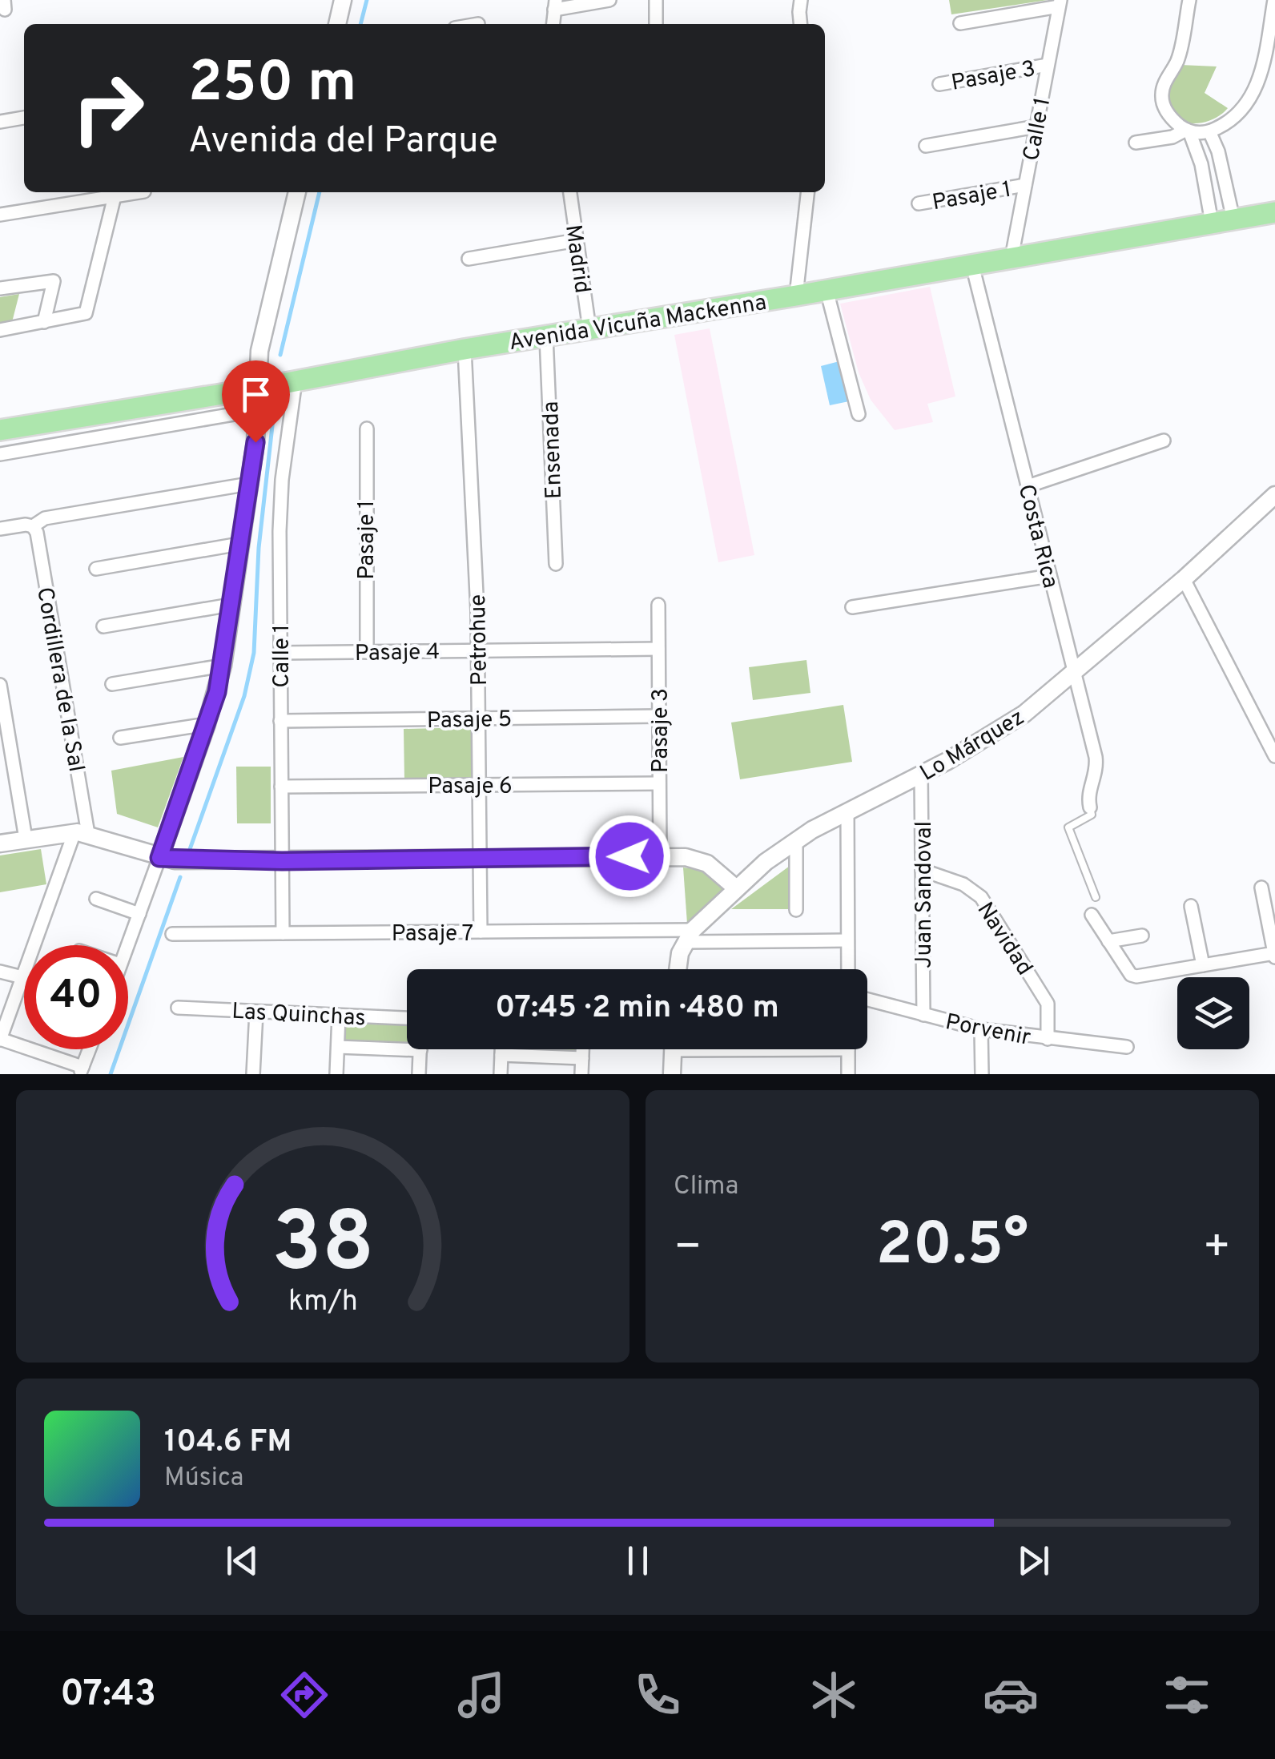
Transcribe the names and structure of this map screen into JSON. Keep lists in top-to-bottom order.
{
  "streets": {
    "main road": ["Avenida Vicuña Mackenna"],
    "street": [
      "Pasaje 3",
      "Calle 1",
      "Pasaje 1",
      "Madrid",
      "Ensenada",
      "Costa Rica",
      "Petrohue",
      "Pasaje 4",
      "Cordillera de la Sal",
      "Pasaje 5",
      "Lo Márquez",
      "Pasaje 6",
      "Juan Sandoval",
      "Pasaje 7",
      "Navidad",
      "Las Quinchas",
      "Porvenir"
    ]
  },
  "crossings": [
    ["Pasaje 3", "Calle 1"],
    ["Pasaje 3", "Pasaje 4"],
    ["Pasaje 3", "Pasaje 5"],
    ["Pasaje 3", "Pasaje 6"],
    ["Calle 1", "Pasaje 1"],
    ["Calle 1", "Avenida Vicuña Mackenna"],
    ["Calle 1", "Pasaje 4"],
    ["Calle 1", "Pasaje 5"],
    ["Calle 1", "Pasaje 6"],
    ["Calle 1", "Pasaje 7"],
    ["Pasaje 1", "Pasaje 4"],
    ["Madrid", "Avenida Vicuña Mackenna"],
    ["Avenida Vicuña Mackenna", "Ensenada"],
    ["Avenida Vicuña Mackenna", "Costa Rica"],
    ["Avenida Vicuña Mackenna", "Petrohue"],
    ["Costa Rica", "Lo Márquez"],
    ["Petrohue", "Pasaje 4"],
    ["Petrohue", "Pasaje 5"],
    ["Petrohue", "Pasaje 6"],
    ["Petrohue", "Pasaje 7"],
    ["Lo Márquez", "Juan Sandoval"],
    ["Lo Márquez", "Pasaje 7"],
    ["Juan Sandoval", "Navidad"],
    ["Juan Sandoval", "Porvenir"],
    ["Navidad", "Porvenir"]
  ],
  "page": {
    "turn": ["250 m", "Avenida del Parque"],
    "limit": "40",
    "trip": "07:45 · 2 min · 480 m",
    "tile": "Clima",
    "heat": ["−", "20.5°", "+"],
    "song": ["104.6 FM", "Música"],
    "tabs": "07:43",
    "gauge": ["38", "km/h"]
  }
}
